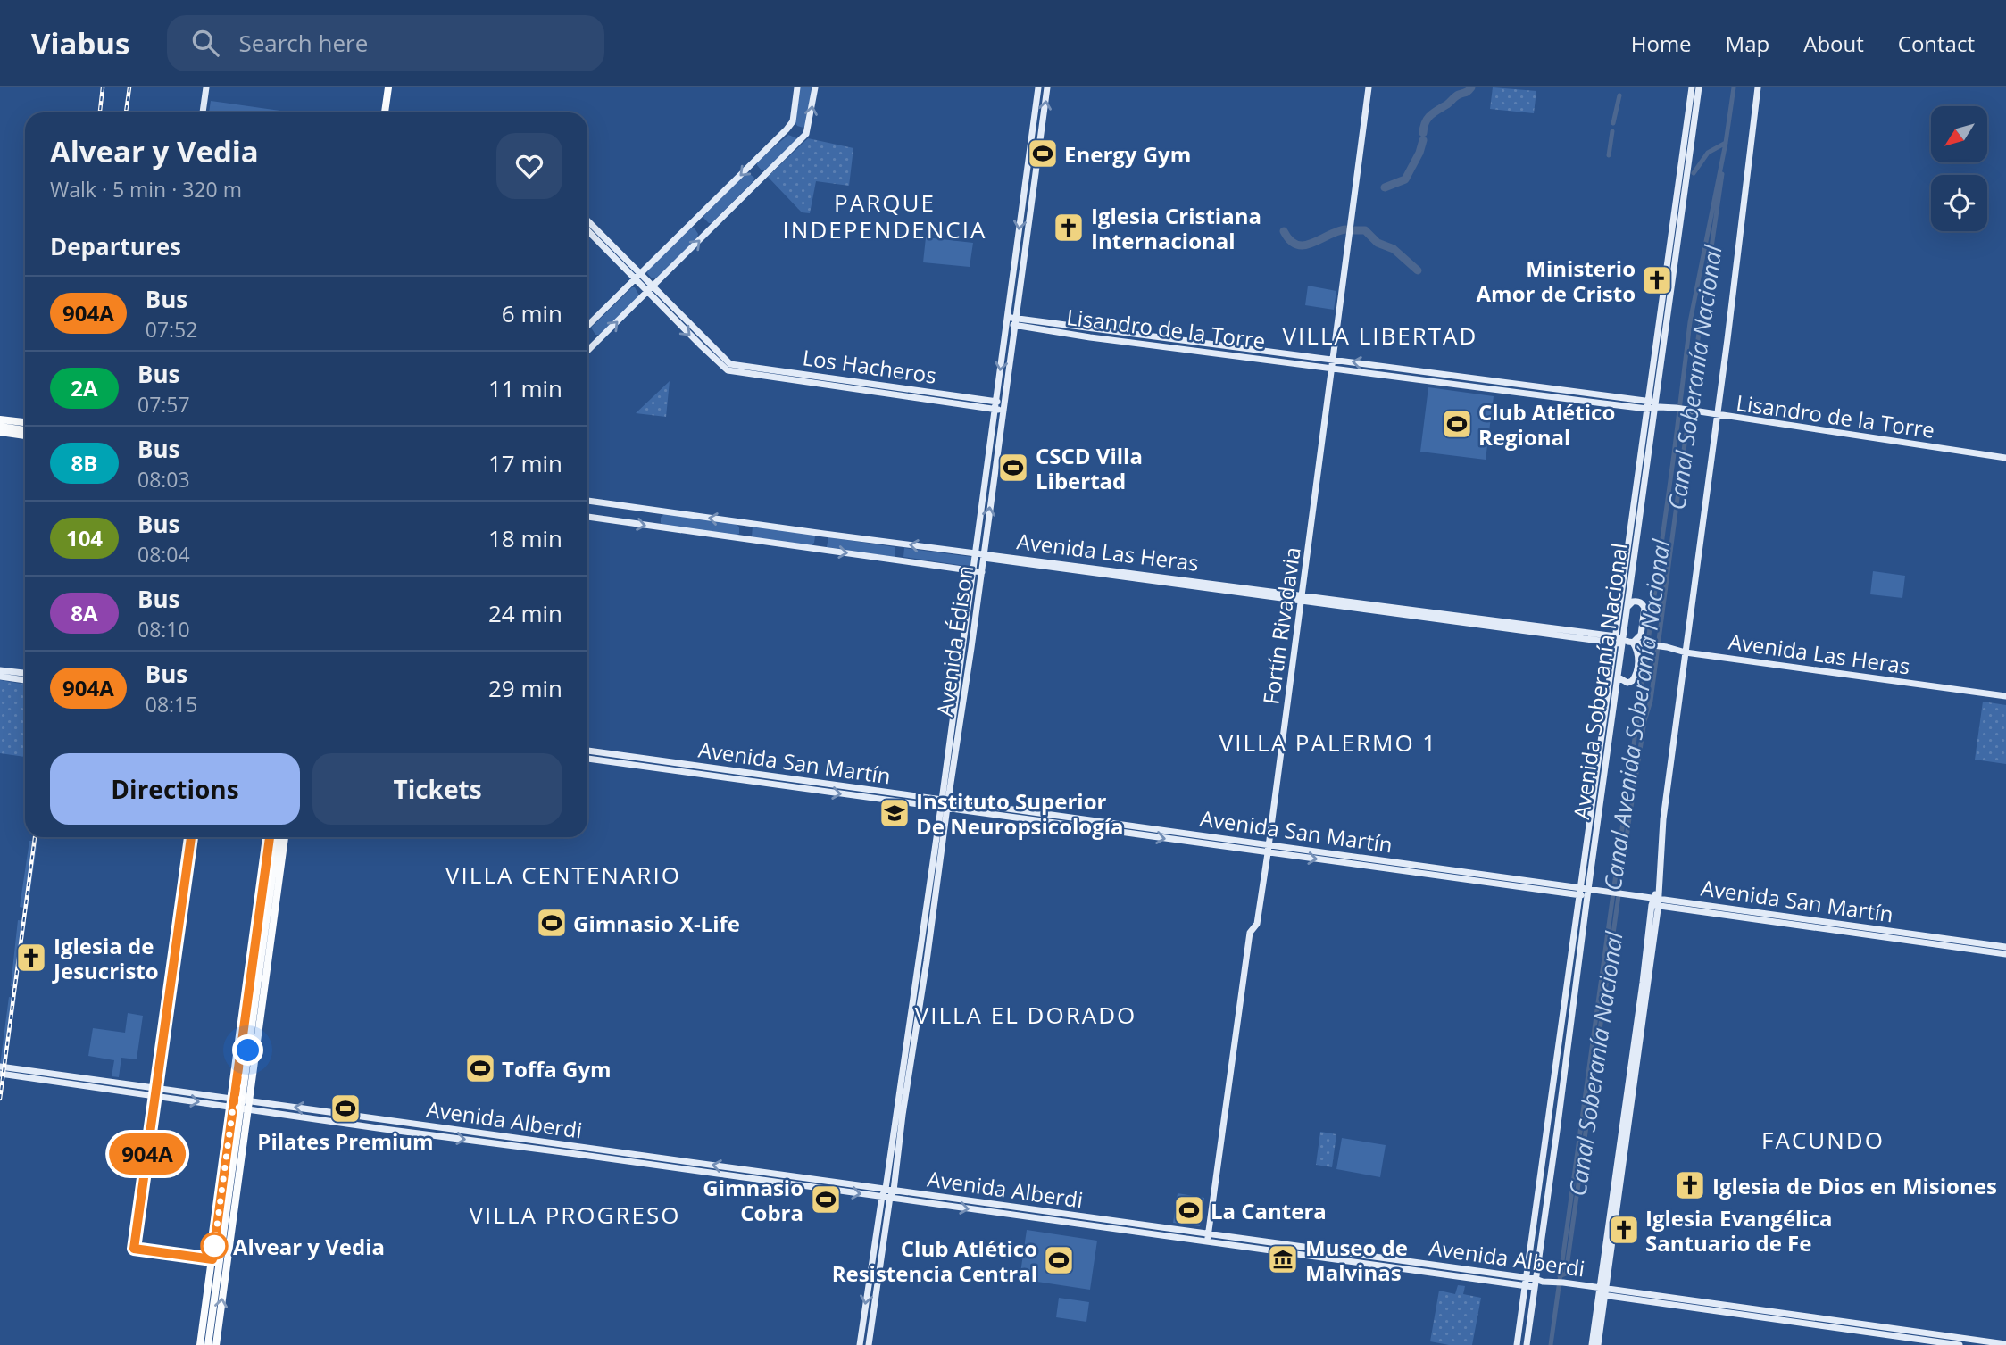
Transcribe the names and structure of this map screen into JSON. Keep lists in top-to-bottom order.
{
  "streets": {
    "main road": [
      "Lisandro de la Torre",
      "Los Hacheros",
      "Avenida Las Heras",
      "Fortín Rivadavia",
      "Avenida Édison",
      "Avenida Soberanía Nacional",
      "Avenida San Martín",
      "Avenida Alberdi"
    ]
  },
  "crossings": [
    ["Lisandro de la Torre", "Los Hacheros"],
    ["Lisandro de la Torre", "Fortín Rivadavia"],
    ["Lisandro de la Torre", "Avenida Édison"],
    ["Lisandro de la Torre", "Avenida Soberanía Nacional"],
    ["Los Hacheros", "Avenida Édison"],
    ["Avenida Las Heras", "Fortín Rivadavia"],
    ["Avenida Las Heras", "Avenida Édison"],
    ["Avenida Las Heras", "Avenida Soberanía Nacional"],
    ["Fortín Rivadavia", "Avenida San Martín"],
    ["Fortín Rivadavia", "Avenida Alberdi"],
    ["Avenida Édison", "Avenida San Martín"],
    ["Avenida Édison", "Avenida Alberdi"],
    ["Avenida Soberanía Nacional", "Avenida San Martín"],
    ["Avenida Soberanía Nacional", "Avenida Alberdi"]
  ],
  "districts": [
    "PARQUE INDEPENDENCIA",
    "VILLA LIBERTAD",
    "VILLA PALERMO 1",
    "VILLA CENTENARIO",
    "VILLA EL DORADO",
    "FACUNDO",
    "VILLA PROGRESO"
  ],
  "water": ["Canal Soberanía Nacional", "Canal Avenida Soberanía Nacional"],
  "places": {
    "sports": [
      "Energy Gym",
      "Club Atlético Regional",
      "CSCD Villa Libertad",
      "Gimnasio X-Life",
      "Toffa Gym",
      "Pilates Premium",
      "Gimnasio Cobra",
      "La Cantera",
      "Club Atlético Resistencia Central"
    ],
    "church": [
      "Iglesia Cristiana Internacional",
      "Ministerio Amor de Cristo",
      "Iglesia de Jesucristo",
      "Iglesia de Dios en Misiones",
      "Iglesia Evangélica Santuario de Fe"
    ],
    "school or university": ["Instituto Superior De Neuropsicología"],
    "other": ["Alvear y Vedia"],
    "museum": ["Museo de Malvinas"]
  },
  "lines": ["bus line 904A"],
  "north": "bottom left",
  "page": {
    "header": "Viabus",
    "search": "Search here",
    "nav": [
      "Home",
      "Map",
      "About",
      "Contact"
    ],
    "on_map": "904A",
    "heading": [
      ["Alvear y Vedia", "Walk · 5 min · 320 m"],
      "Departures"
    ],
    "list": [
      {
        "mark": "904A",
        "name": "Bus",
        "note": "07:52",
        "value": "6 min"
      },
      {
        "mark": "2A",
        "name": "Bus",
        "note": "07:57",
        "value": "11 min"
      },
      {
        "mark": "8B",
        "name": "Bus",
        "note": "08:03",
        "value": "17 min"
      },
      {
        "mark": "104",
        "name": "Bus",
        "note": "08:04",
        "value": "18 min"
      },
      {
        "mark": "8A",
        "name": "Bus",
        "note": "08:10",
        "value": "24 min"
      },
      {
        "mark": "904A",
        "name": "Bus",
        "note": "08:15",
        "value": "29 min"
      }
    ],
    "buttons": ["Directions", "Tickets"]
  }
}
